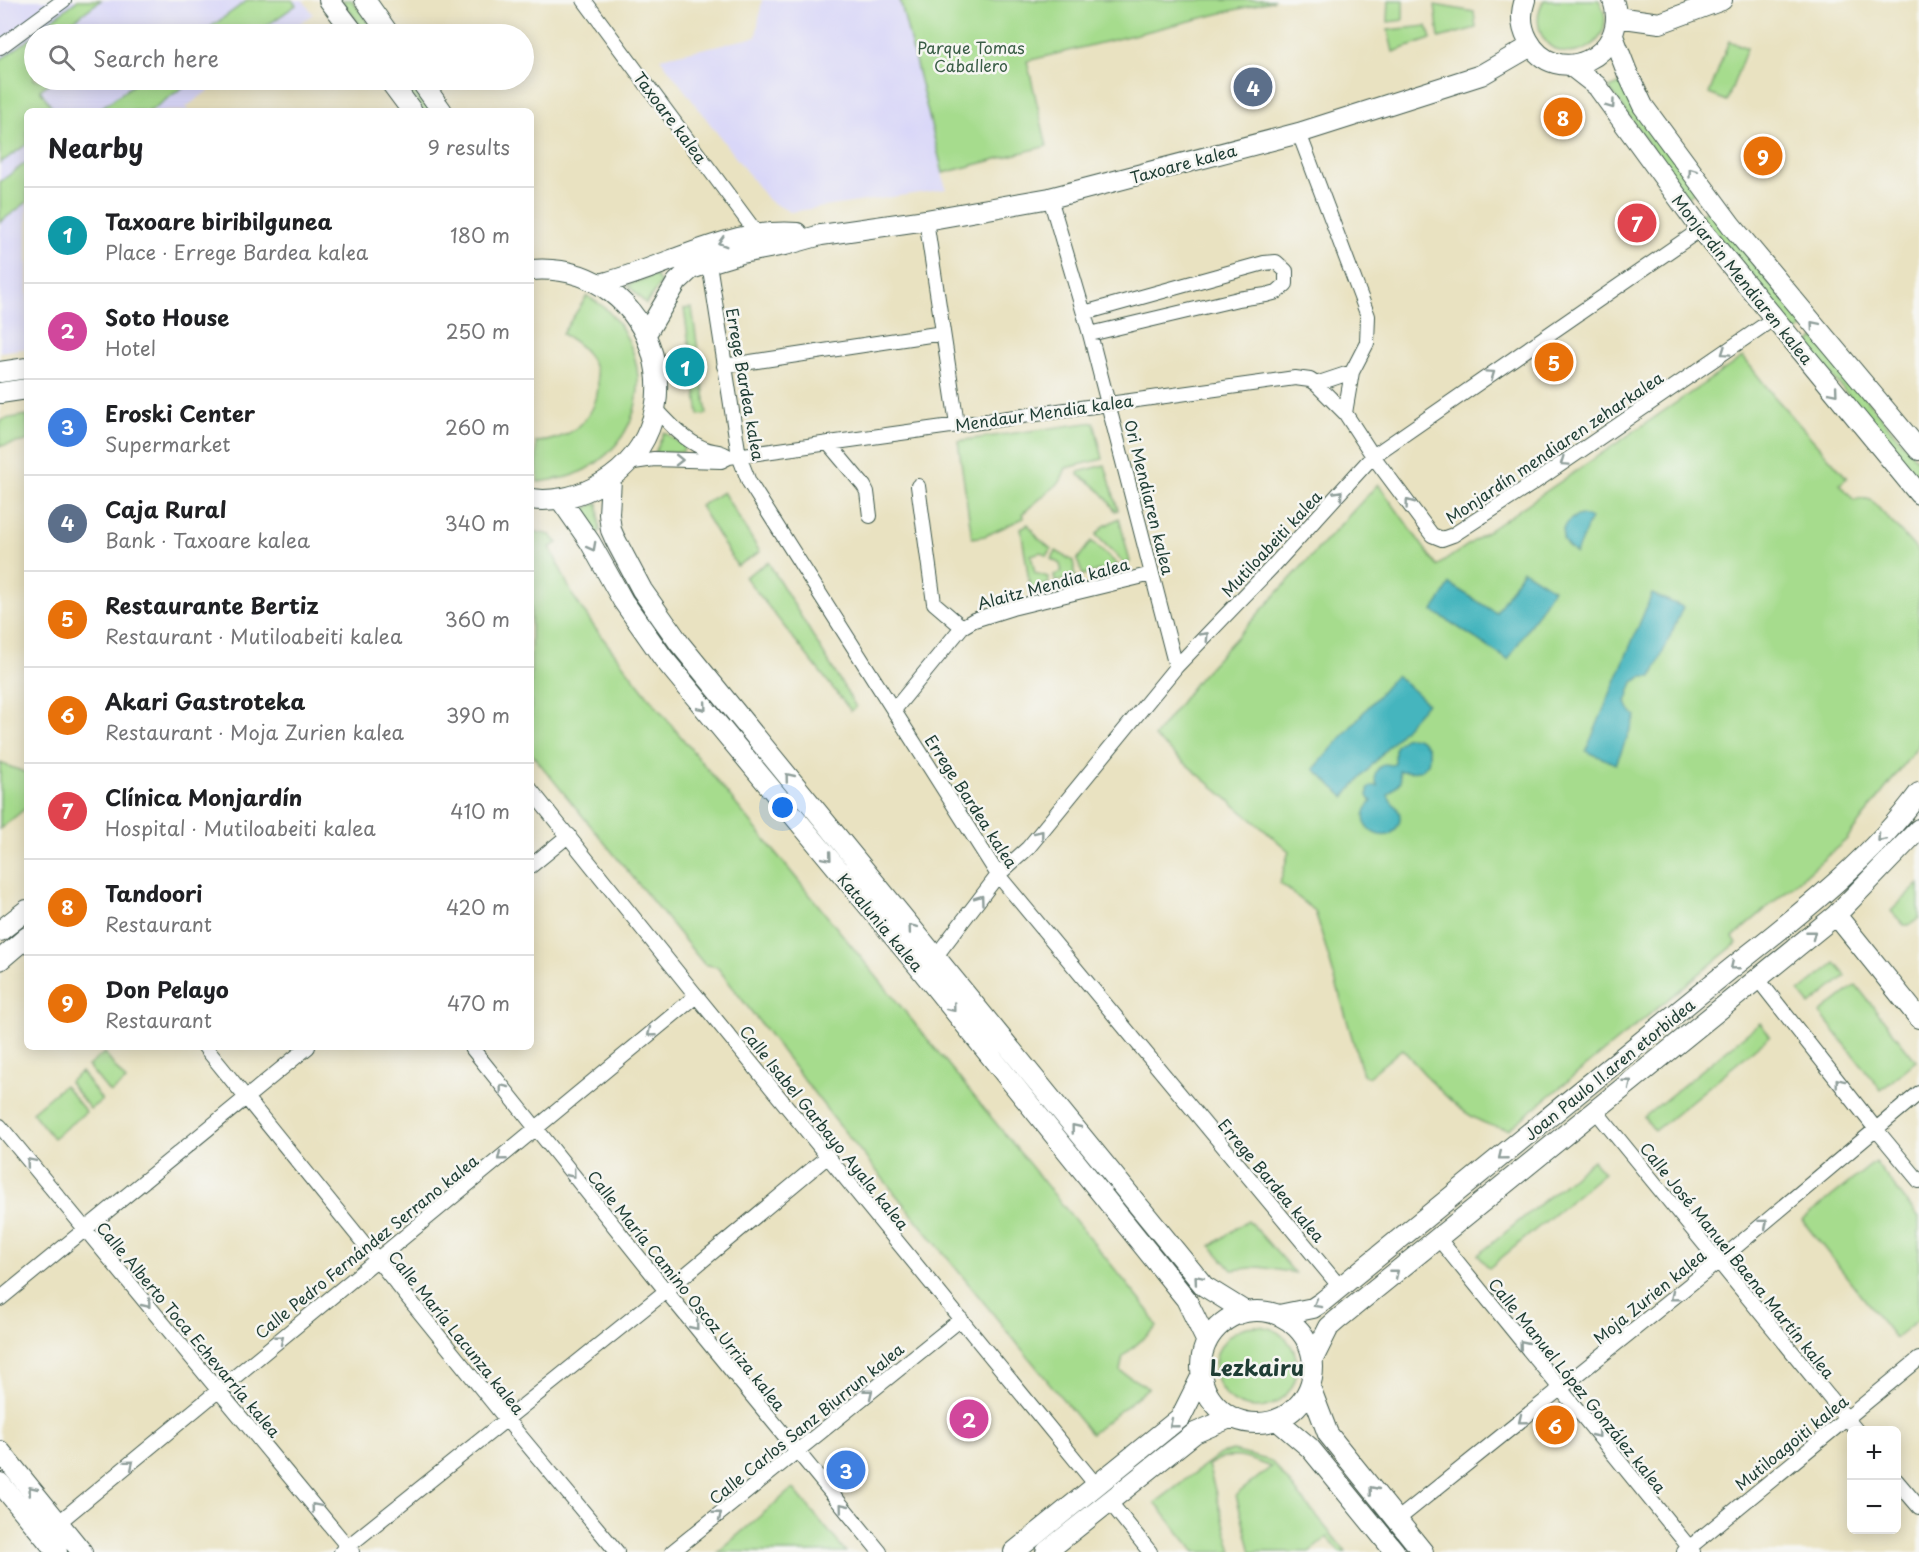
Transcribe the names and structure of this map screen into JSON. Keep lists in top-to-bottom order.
{
  "streets": {
    "main road": [
      "Taxoare kalea",
      "Monjardin Mendiaren kalea",
      "Katalunia kalea",
      "Joan Paulo II.aren etorbidea"
    ],
    "street": [
      "Errege Bardea kalea",
      "Mendaur Mendia kalea",
      "Monjardín mendiaren zeharkalea",
      "Ori Mendiaren kalea",
      "Mutiloabeiti kalea",
      "Alaitz Mendia kalea",
      "Calle Isabel Garbayo Ayala kalea",
      "Calle Pedro Fernández Serrano kalea",
      "Calle José Manuel Baena Martín kalea",
      "Calle María Camino Oscoz Urriza kalea",
      "Moja Zurien kalea",
      "Calle Alberto Toca Echevarría kalea",
      "Calle María Lacunza kalea",
      "Calle Manuel López González kalea",
      "Calle Carlos Sanz Biurrun kalea",
      "Mutiloagoiti kalea"
    ]
  },
  "crossings": [
    ["Taxoare kalea", "Monjardin Mendiaren kalea"],
    ["Taxoare kalea", "Errege Bardea kalea"],
    ["Taxoare kalea", "Ori Mendiaren kalea"],
    ["Monjardin Mendiaren kalea", "Monjardín mendiaren zeharkalea"],
    ["Monjardin Mendiaren kalea", "Mutiloabeiti kalea"],
    ["Errege Bardea kalea", "Mendaur Mendia kalea"],
    ["Errege Bardea kalea", "Mutiloabeiti kalea"],
    ["Errege Bardea kalea", "Alaitz Mendia kalea"],
    ["Errege Bardea kalea", "Joan Paulo II.aren etorbidea"],
    ["Mendaur Mendia kalea", "Ori Mendiaren kalea"],
    ["Monjardín mendiaren zeharkalea", "Mutiloabeiti kalea"],
    ["Ori Mendiaren kalea", "Mutiloabeiti kalea"],
    ["Ori Mendiaren kalea", "Alaitz Mendia kalea"],
    ["Mutiloabeiti kalea", "Katalunia kalea"],
    ["Katalunia kalea", "Joan Paulo II.aren etorbidea"],
    ["Joan Paulo II.aren etorbidea", "Calle José Manuel Baena Martín kalea"],
    ["Joan Paulo II.aren etorbidea", "Calle Manuel López González kalea"],
    ["Calle Isabel Garbayo Ayala kalea", "Calle Pedro Fernández Serrano kalea"],
    ["Calle Isabel Garbayo Ayala kalea", "Calle Carlos Sanz Biurrun kalea"],
    ["Calle Pedro Fernández Serrano kalea", "Calle María Camino Oscoz Urriza kalea"],
    ["Calle Pedro Fernández Serrano kalea", "Calle Alberto Toca Echevarría kalea"],
    ["Calle Pedro Fernández Serrano kalea", "Calle María Lacunza kalea"],
    ["Calle José Manuel Baena Martín kalea", "Moja Zurien kalea"],
    ["Calle José Manuel Baena Martín kalea", "Mutiloagoiti kalea"],
    ["Calle María Camino Oscoz Urriza kalea", "Calle Carlos Sanz Biurrun kalea"],
    ["Moja Zurien kalea", "Calle Manuel López González kalea"],
    ["Calle Manuel López González kalea", "Mutiloagoiti kalea"]
  ],
  "one_way": ["Monjardín mendiaren zeharkalea", "Mutiloabeiti kalea", "Calle Carlos Sanz Biurrun kalea"],
  "districts": ["Lezkairu"],
  "parks": ["Parque Tomas Caballero"],
  "page": {
    "search": "Search here",
    "pins": [
      "4",
      "8",
      "9",
      "7",
      "5",
      "1",
      "2",
      "6",
      "3"
    ],
    "heading": ["Nearby", "9 results"],
    "list": [
      {
        "mark": "1",
        "name": "Taxoare biribilgunea",
        "note": "Place · Errege Bardea kalea",
        "value": "180 m"
      },
      {
        "mark": "2",
        "name": "Soto House",
        "note": "Hotel",
        "value": "250 m"
      },
      {
        "mark": "3",
        "name": "Eroski Center",
        "note": "Supermarket",
        "value": "260 m"
      },
      {
        "mark": "4",
        "name": "Caja Rural",
        "note": "Bank · Taxoare kalea",
        "value": "340 m"
      },
      {
        "mark": "5",
        "name": "Restaurante Bertiz",
        "note": "Restaurant · Mutiloabeiti kalea",
        "value": "360 m"
      },
      {
        "mark": "6",
        "name": "Akari Gastroteka",
        "note": "Restaurant · Moja Zurien kalea",
        "value": "390 m"
      },
      {
        "mark": "7",
        "name": "Clínica Monjardín",
        "note": "Hospital · Mutiloabeiti kalea",
        "value": "410 m"
      },
      {
        "mark": "8",
        "name": "Tandoori",
        "note": "Restaurant",
        "value": "420 m"
      },
      {
        "mark": "9",
        "name": "Don Pelayo",
        "note": "Restaurant",
        "value": "470 m"
      }
    ],
    "map_buttons": ["+", "−"]
  }
}
